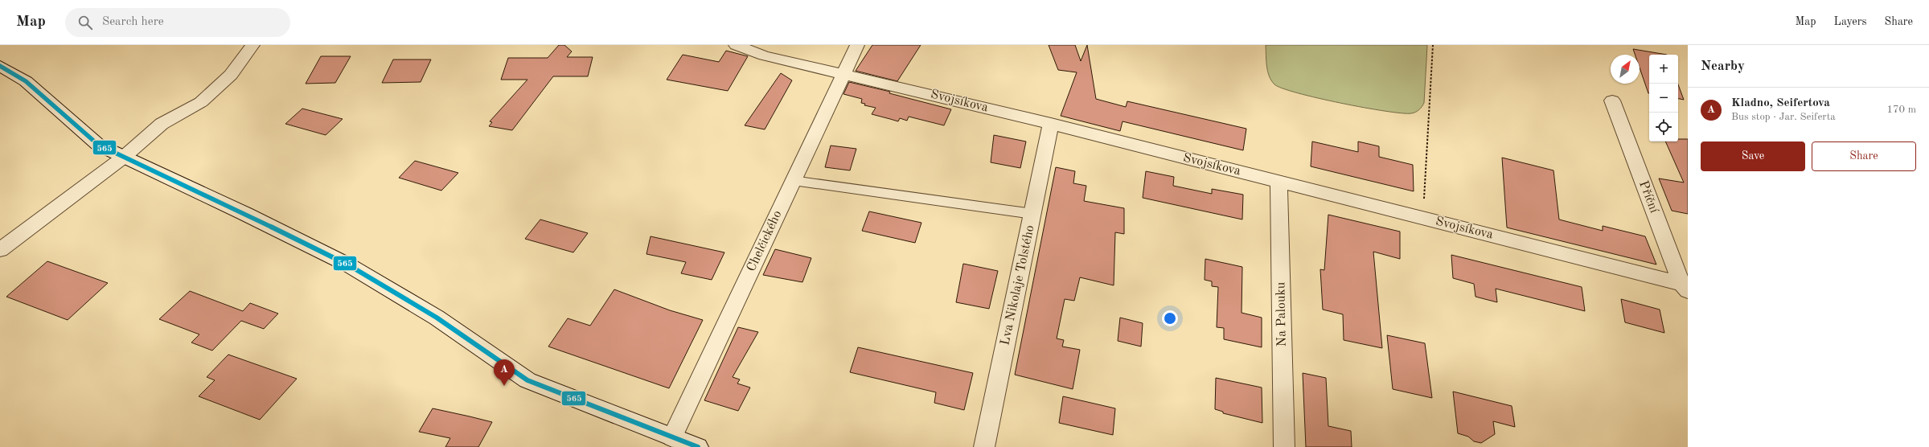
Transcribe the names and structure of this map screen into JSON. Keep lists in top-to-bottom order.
{
  "streets": {
    "street": [
      "Svojsíkova",
      "Příční",
      "Chelčického",
      "Lva Nikolaje Tolstého",
      "Na Palouku"
    ]
  },
  "crossings": [
    ["Svojsíkova", "Příční"],
    ["Svojsíkova", "Chelčického"],
    ["Svojsíkova", "Lva Nikolaje Tolstého"],
    ["Svojsíkova", "Na Palouku"]
  ],
  "lines": ["transit line 565"],
  "north": "top right",
  "page": {
    "header": "Map",
    "search": "Search here",
    "nav": ["Map", "Layers", "Share"],
    "heading": "Nearby",
    "map_buttons": ["+", "−"],
    "list": [
      {
        "mark": "A",
        "name": "Kladno, Seifertova",
        "note": "Bus stop · Jar. Seiferta",
        "value": "170 m"
      }
    ],
    "buttons": ["Save", "Share"],
    "pins": "A"
  }
}
